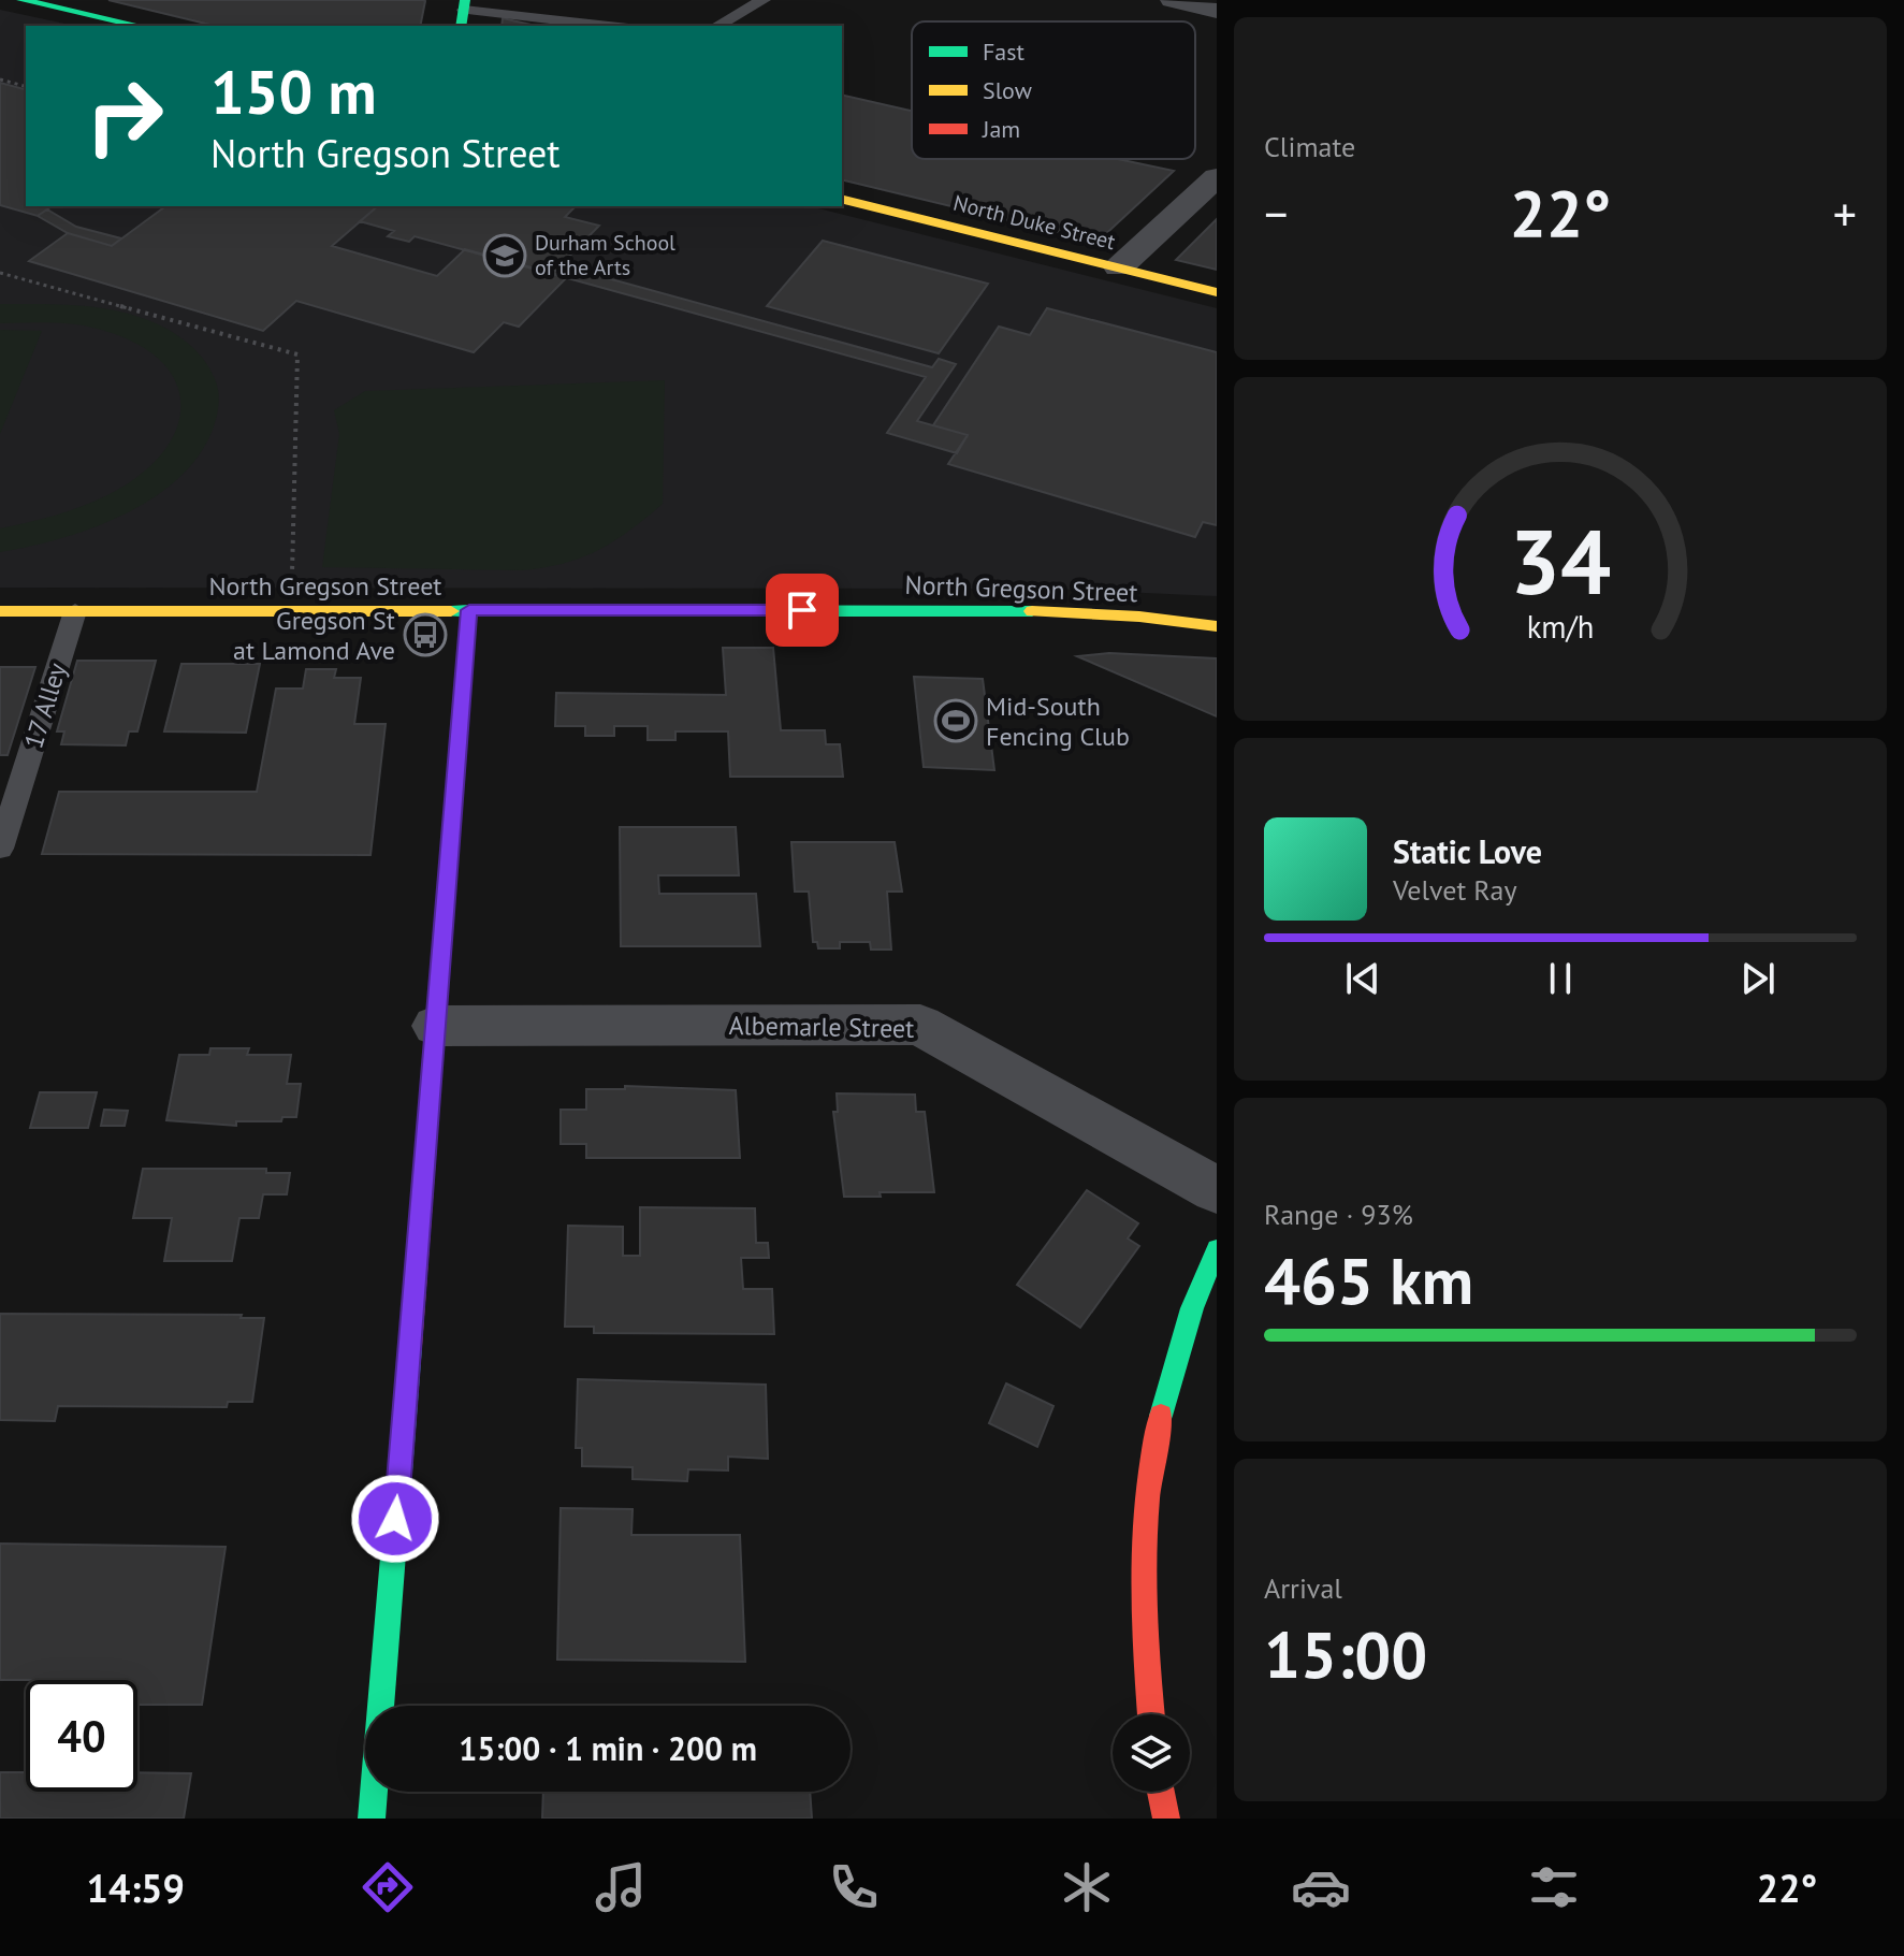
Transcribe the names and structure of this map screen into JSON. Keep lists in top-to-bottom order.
{
  "streets": {
    "main road": ["North Duke Street", "North Gregson Street"],
    "street": ["Albemarle Street"],
    "lane": ["17 Alley"]
  },
  "crossings": [
    ["North Gregson Street", "17 Alley"]
  ],
  "places": {
    "school or university": ["Durham School of the Arts"],
    "bus stop": ["Gregson St at Lamond Ave"],
    "sports": ["Mid-South Fencing Club"]
  },
  "legend": ["Fast", "Slow", "Jam"],
  "page": {
    "tile": [
      "Climate",
      ["Range · 93%", "465 km"],
      ["Arrival", "15:00"]
    ],
    "turn": ["150 m", "North Gregson Street"],
    "heat": ["−", "22°", "+"],
    "song": ["Static Love", "Velvet Ray"],
    "limit": "40",
    "trip": "15:00 · 1 min · 200 m",
    "tabs": ["14:59", "22°"],
    "gauge": ["34", "km/h"]
  }
}
